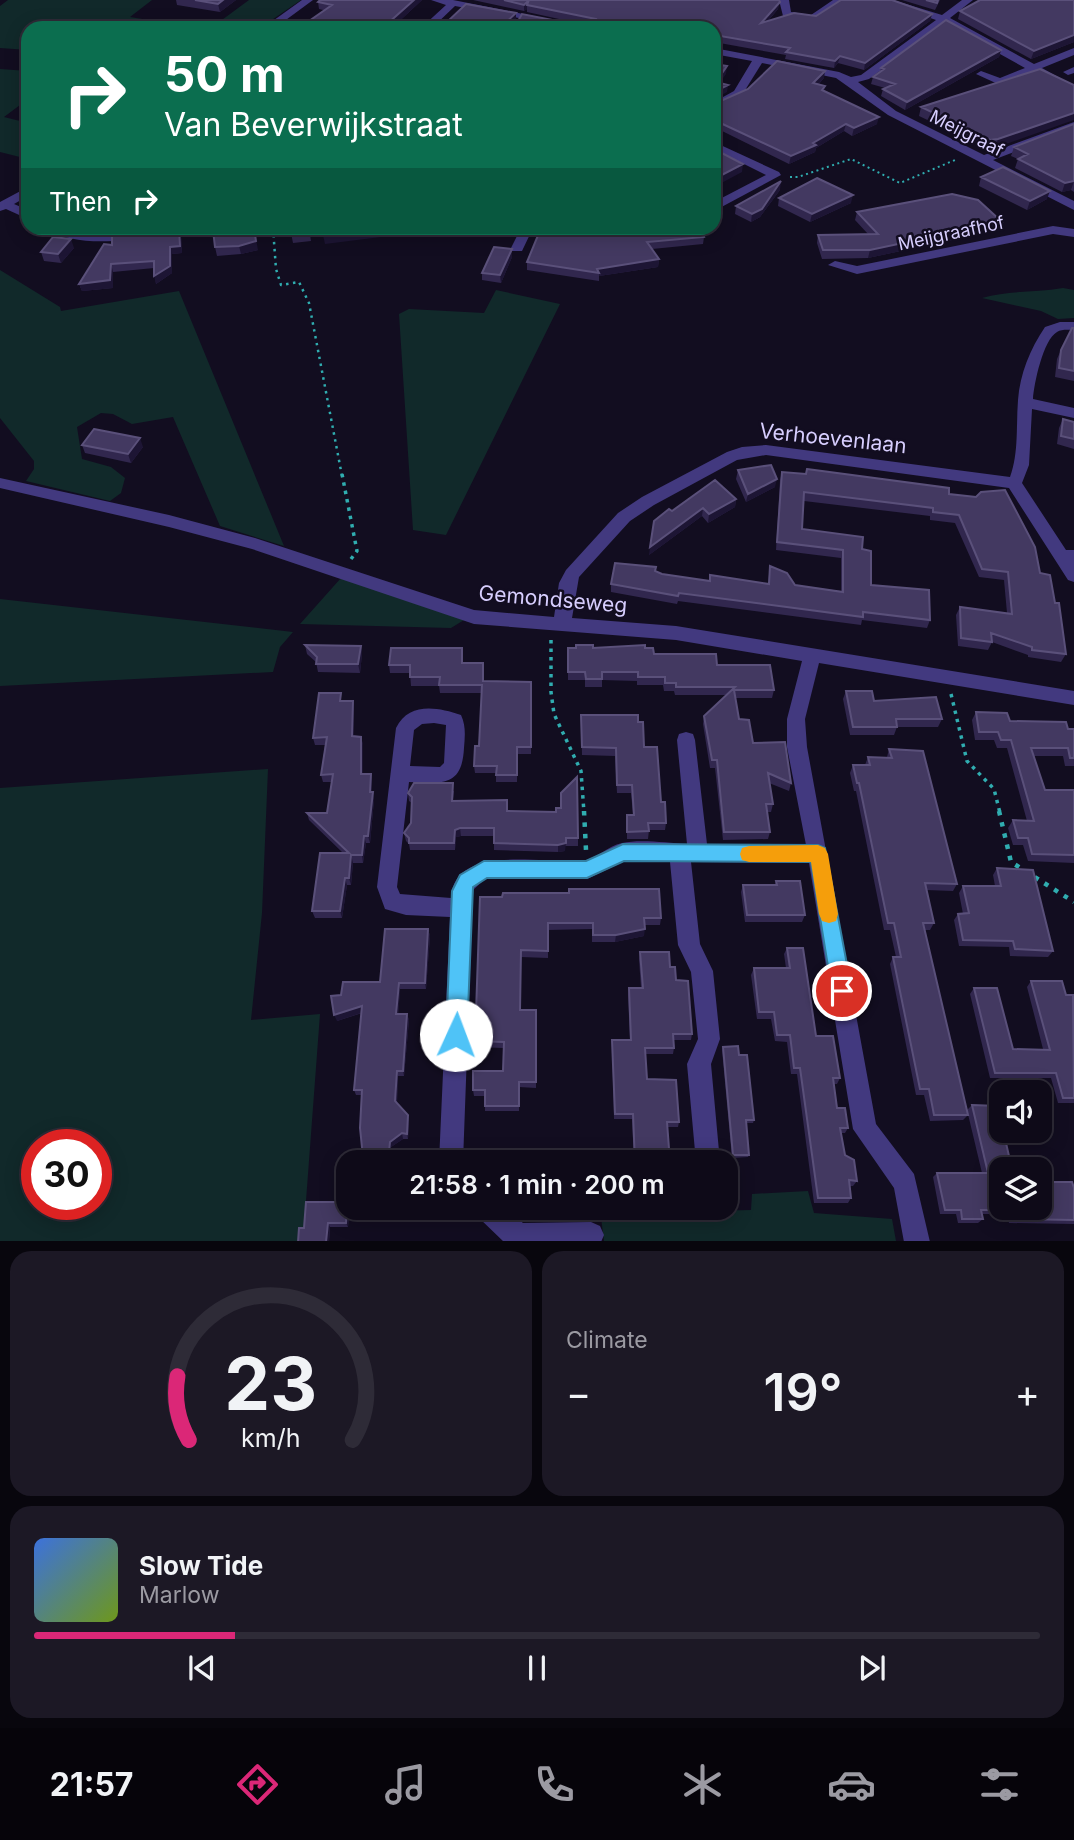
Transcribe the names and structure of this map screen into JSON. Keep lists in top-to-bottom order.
{
  "streets": {
    "street": [
      "Meijgraaf",
      "Meijgraafhof",
      "Verhoevenlaan",
      "Gemondseweg"
    ]
  },
  "crossings": [
    ["Verhoevenlaan", "Gemondseweg"]
  ],
  "page": {
    "turn": ["50 m", "Van Beverwijkstraat"],
    "then": "Then",
    "limit": "30",
    "trip": "21:58 · 1 min · 200 m",
    "tile": "Climate",
    "heat": ["−", "19°", "+"],
    "song": ["Slow Tide", "Marlow"],
    "tabs": "21:57",
    "gauge": ["23", "km/h"]
  }
}
